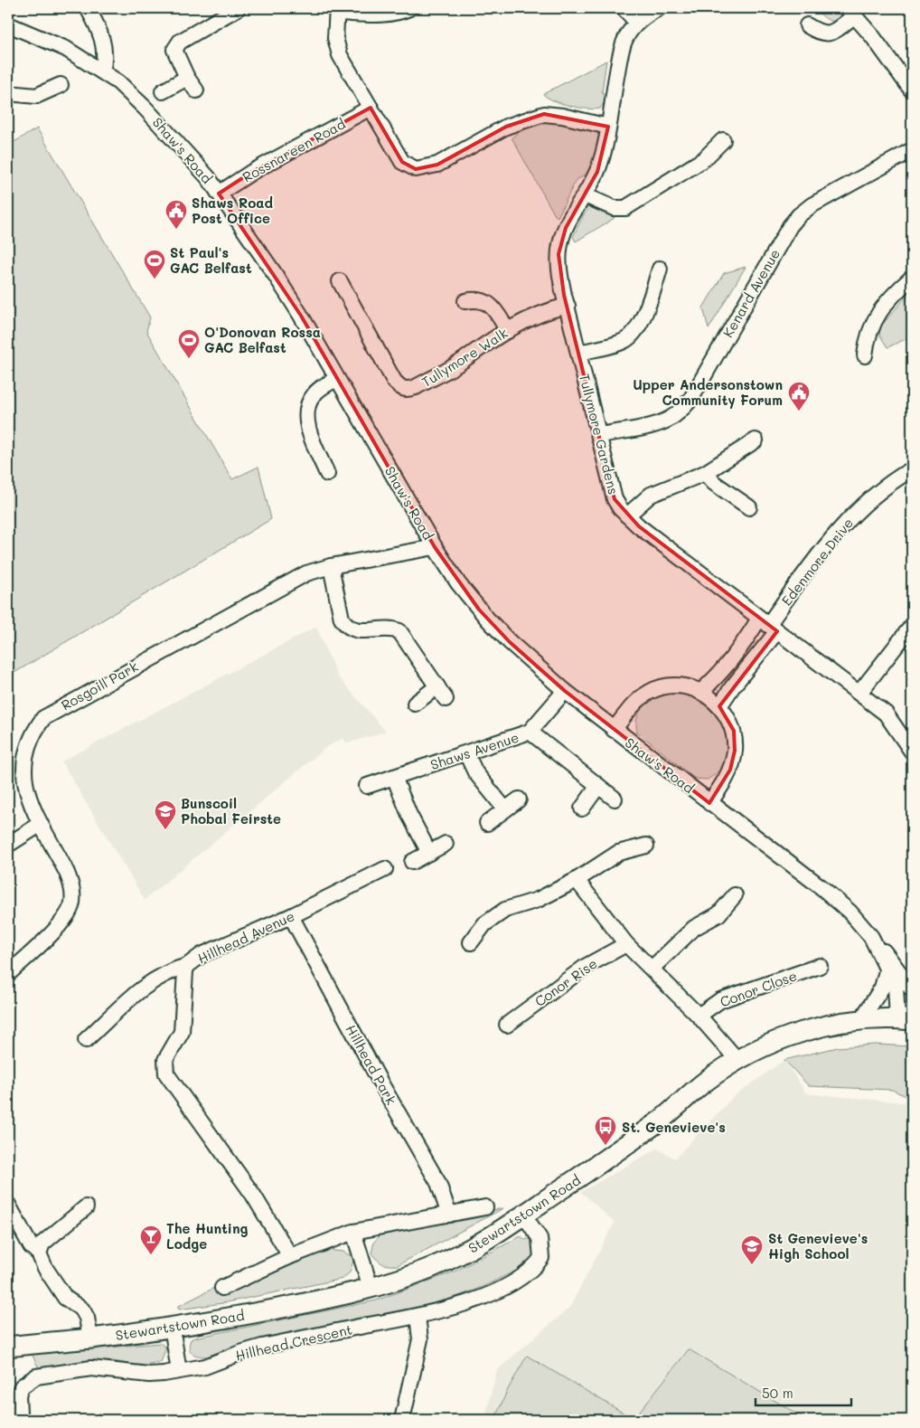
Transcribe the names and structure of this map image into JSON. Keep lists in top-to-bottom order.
{
  "streets": {
    "main road": ["Stewartstown Road"],
    "street": [
      "Shaw's Road",
      "Rossnareen Road",
      "Kenard Avenue",
      "Tullymore Walk",
      "Tullymore Gardens",
      "Edenmore Drive",
      "Rosgoill Park",
      "Shaws Avenue",
      "Hillhead Avenue",
      "Conor Rise",
      "Conor Close",
      "Hillhead Park",
      "Hillhead Crescent"
    ]
  },
  "crossings": [
    ["Shaw's Road", "Rossnareen Road"],
    ["Shaw's Road", "Rosgoill Park"],
    ["Shaw's Road", "Shaws Avenue"],
    ["Shaw's Road", "Stewartstown Road"],
    ["Kenard Avenue", "Tullymore Gardens"],
    ["Tullymore Walk", "Tullymore Gardens"],
    ["Tullymore Gardens", "Edenmore Drive"],
    ["Hillhead Avenue", "Hillhead Park"],
    ["Stewartstown Road", "Hillhead Crescent"]
  ],
  "places": {
    "public building": ["Shaws Road Post Office", "Upper Andersonstown Community Forum"],
    "sports": ["St Paul's GAC Belfast", "O'Donovan Rossa GAC Belfast"],
    "school or university": ["Bunscoil Phobal Feirste", "St Genevieve's High School"],
    "bus stop": ["St. Genevieve's"],
    "bar": ["The Hunting Lodge"]
  },
  "scale_bar": "50 m"
}
